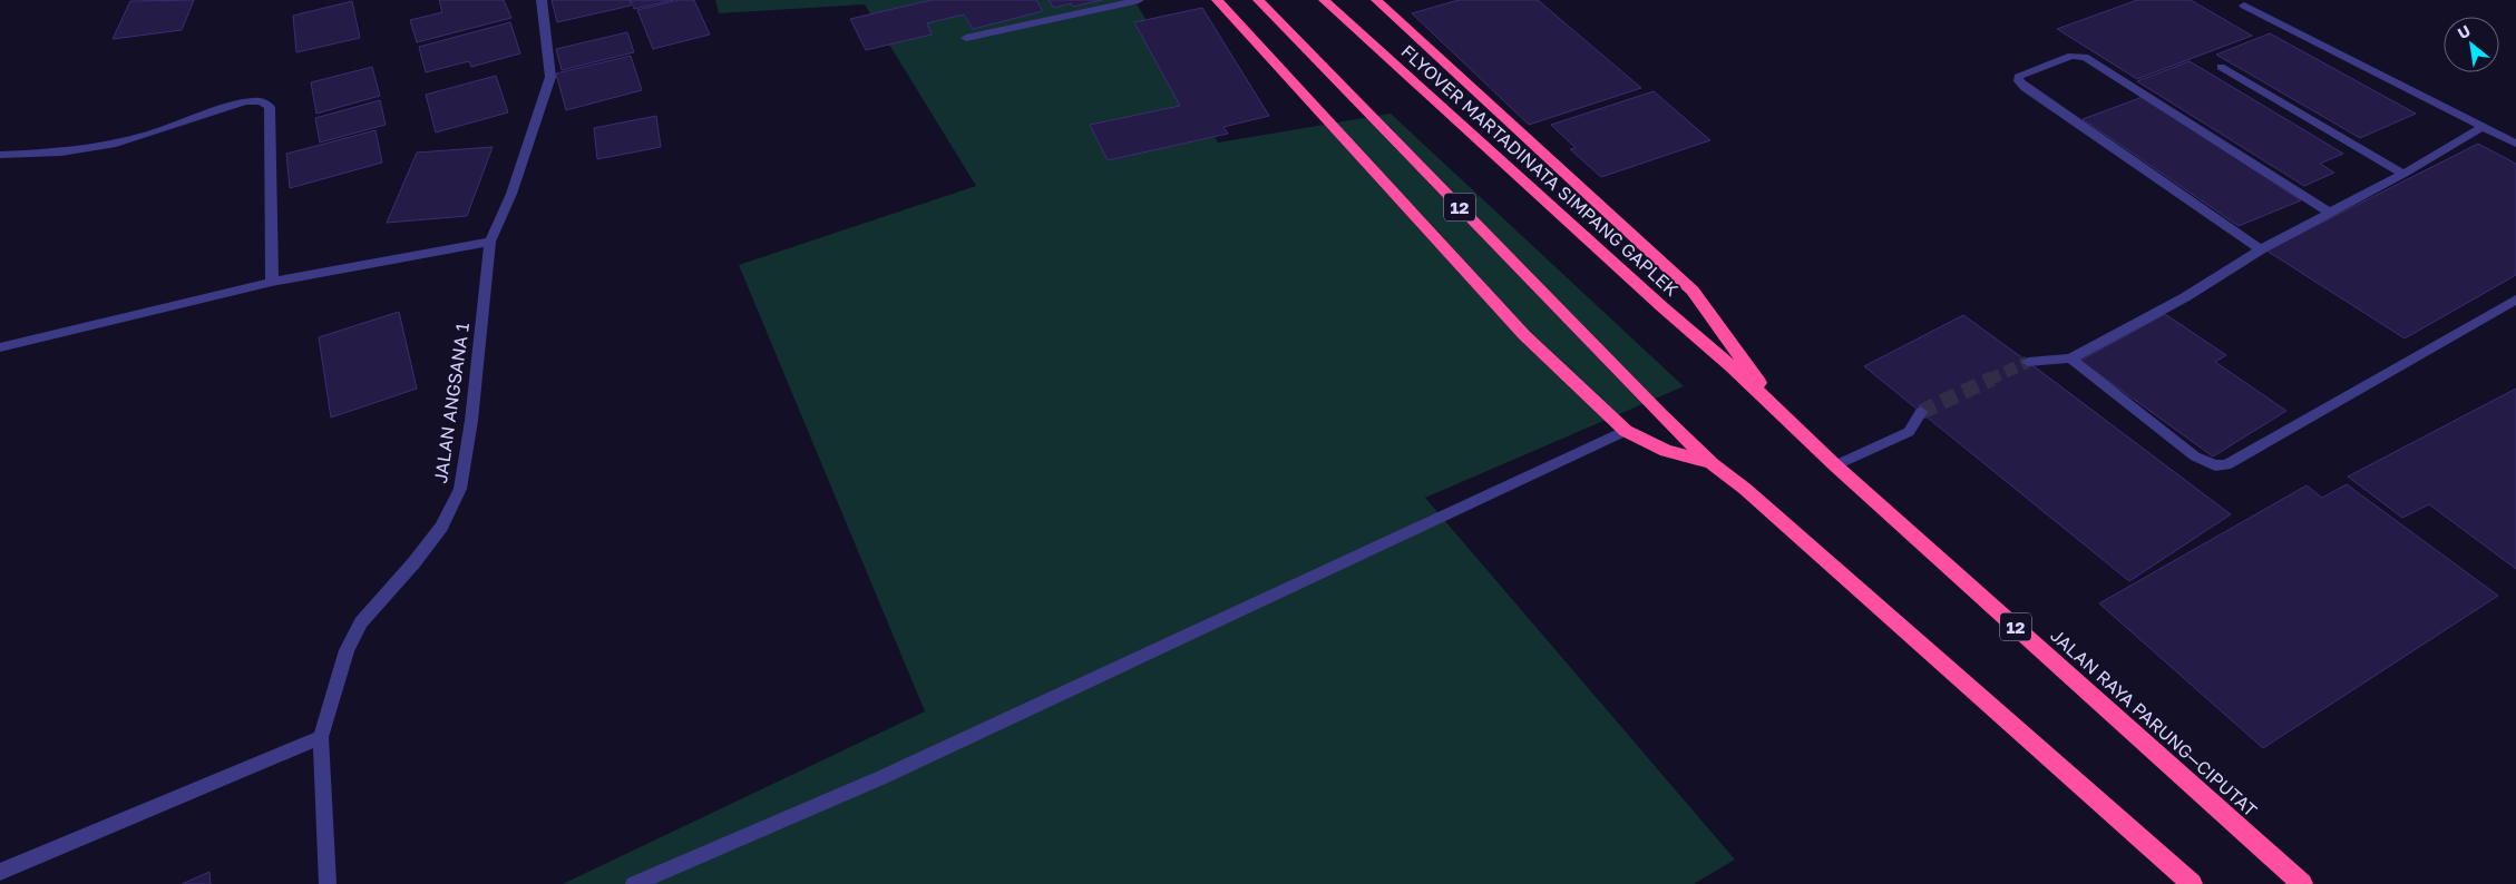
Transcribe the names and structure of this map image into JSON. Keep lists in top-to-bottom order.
{
  "streets": {
    "highway": ["FLYOVER MARTADINATA SIMPANG GAPLEK", "12", "JALAN RAYA PARUNG—CIPUTAT"],
    "street": ["JALAN ANGSANA 1"]
  },
  "crossings": [
    ["FLYOVER MARTADINATA SIMPANG GAPLEK", "JALAN RAYA PARUNG—CIPUTAT"]
  ],
  "north": "top left"
}
